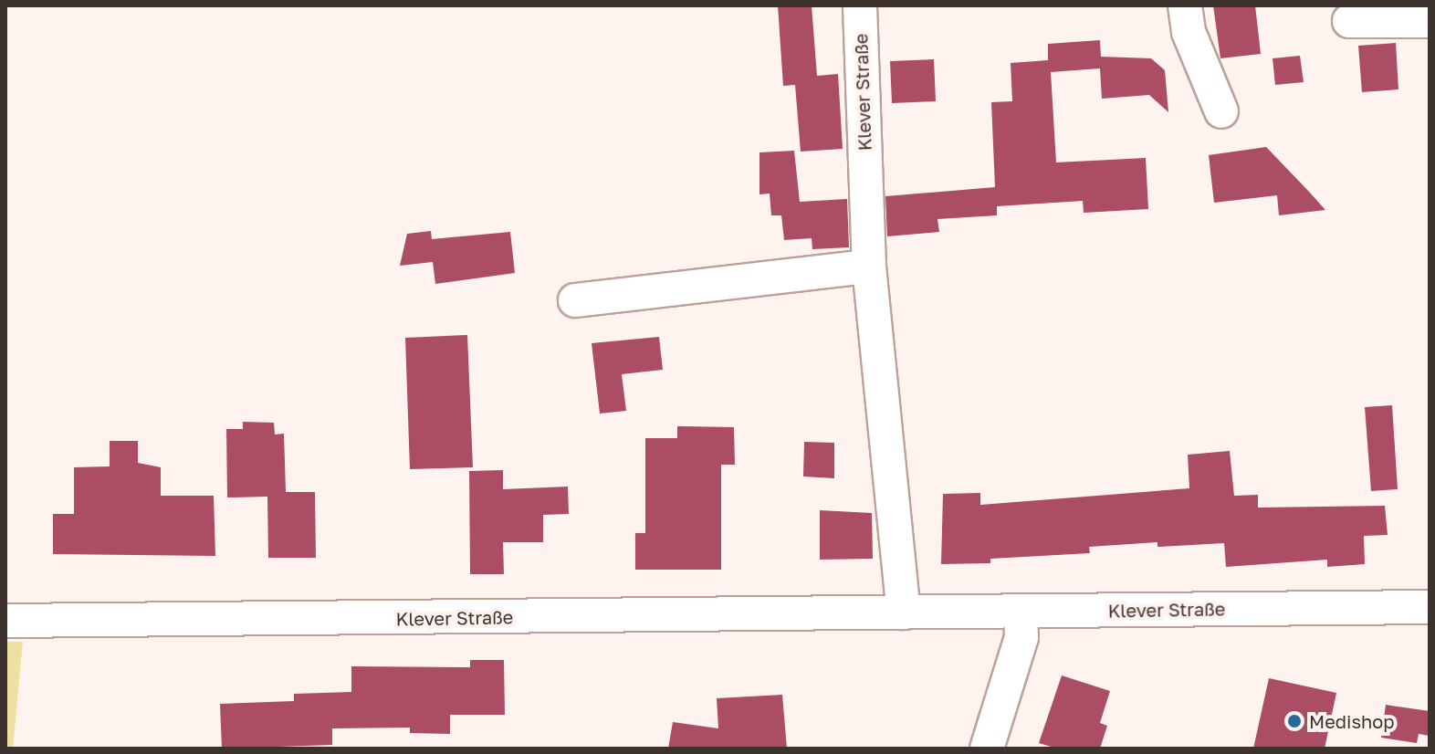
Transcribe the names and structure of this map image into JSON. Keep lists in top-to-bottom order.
{
  "streets": {
    "street": ["Klever Straße"]
  },
  "places": ["Medishop"]
}
